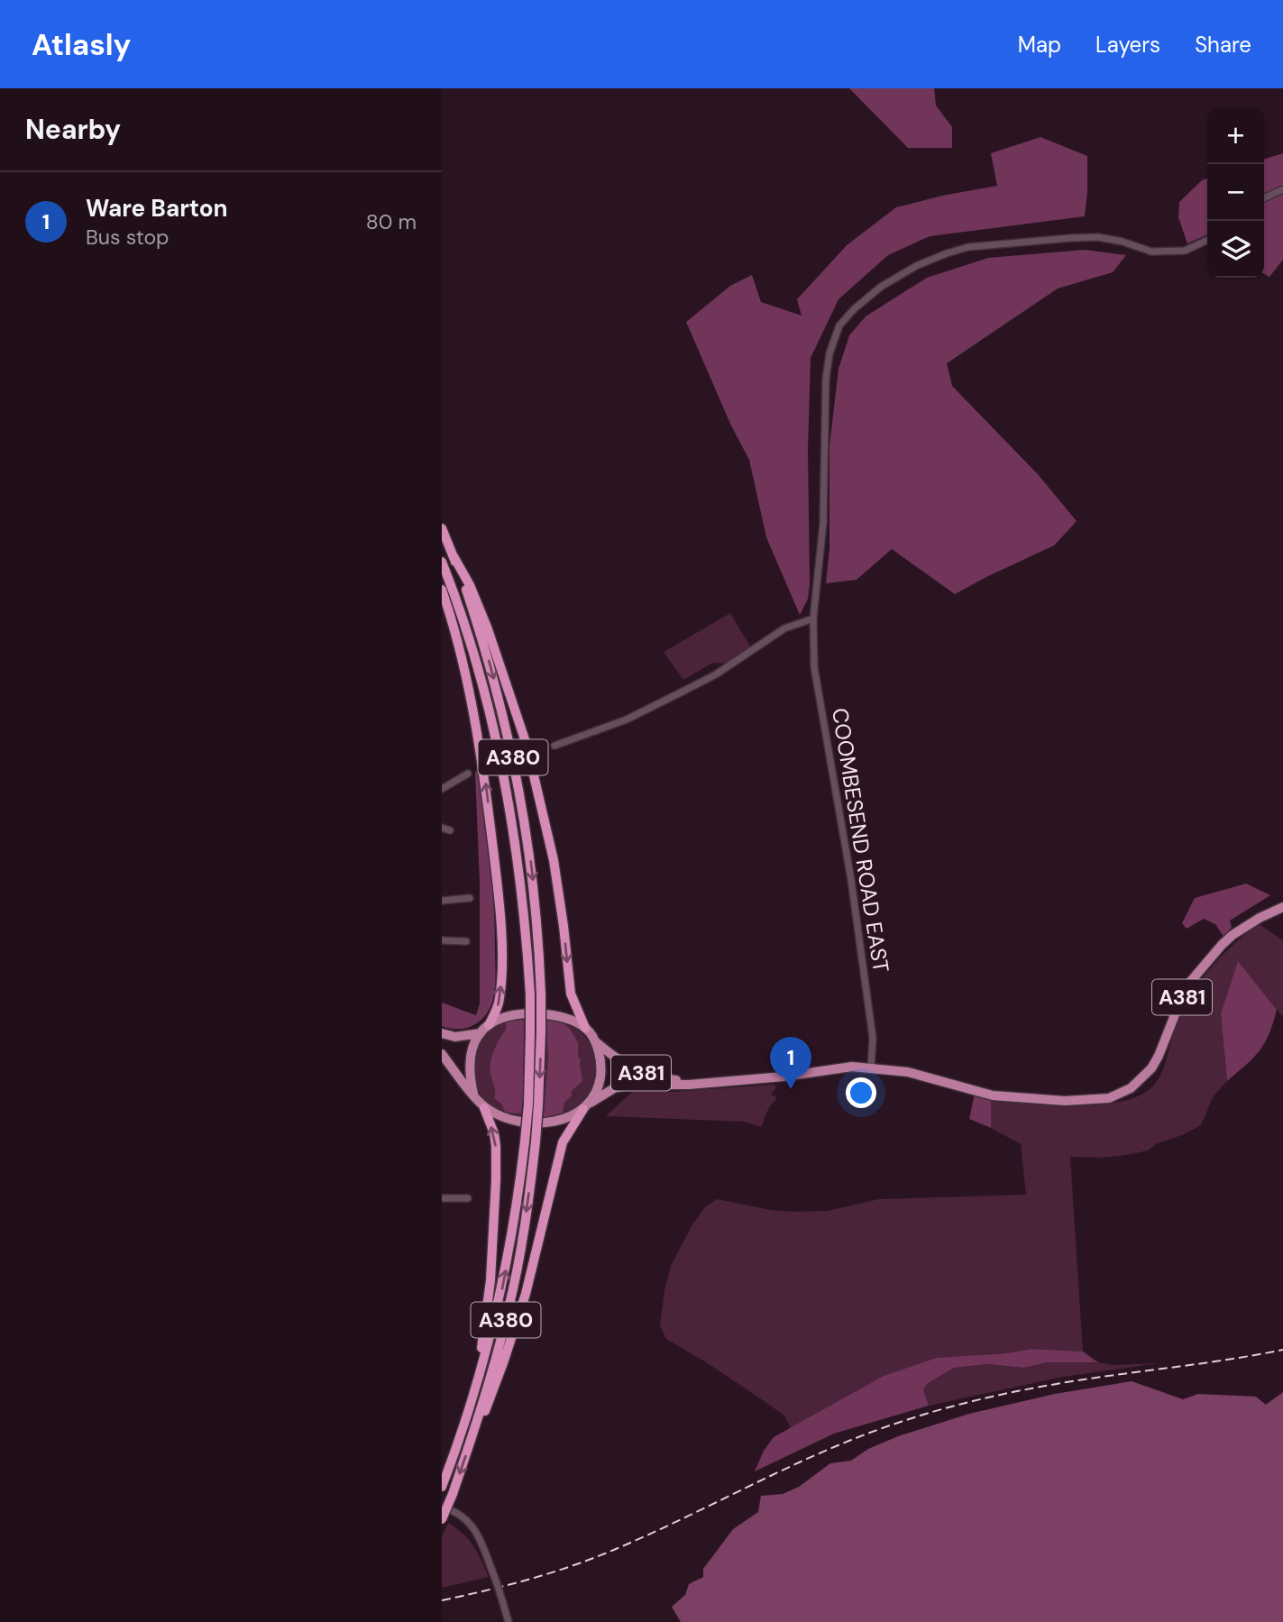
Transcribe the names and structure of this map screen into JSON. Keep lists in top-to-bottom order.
{
  "streets": {
    "highway": ["A380"],
    "main road": ["A381"],
    "street": ["COOMBESEND ROAD EAST"]
  },
  "crossings": [
    ["A380", "A381"],
    ["COOMBESEND ROAD EAST", "A381"]
  ],
  "page": {
    "header": "Atlasly",
    "nav": ["Map", "Layers", "Share"],
    "heading": "Nearby",
    "map_buttons": ["+", "−"],
    "list": [
      {
        "mark": "1",
        "name": "Ware Barton",
        "note": "Bus stop",
        "value": "80 m"
      }
    ],
    "pins": "1"
  }
}
